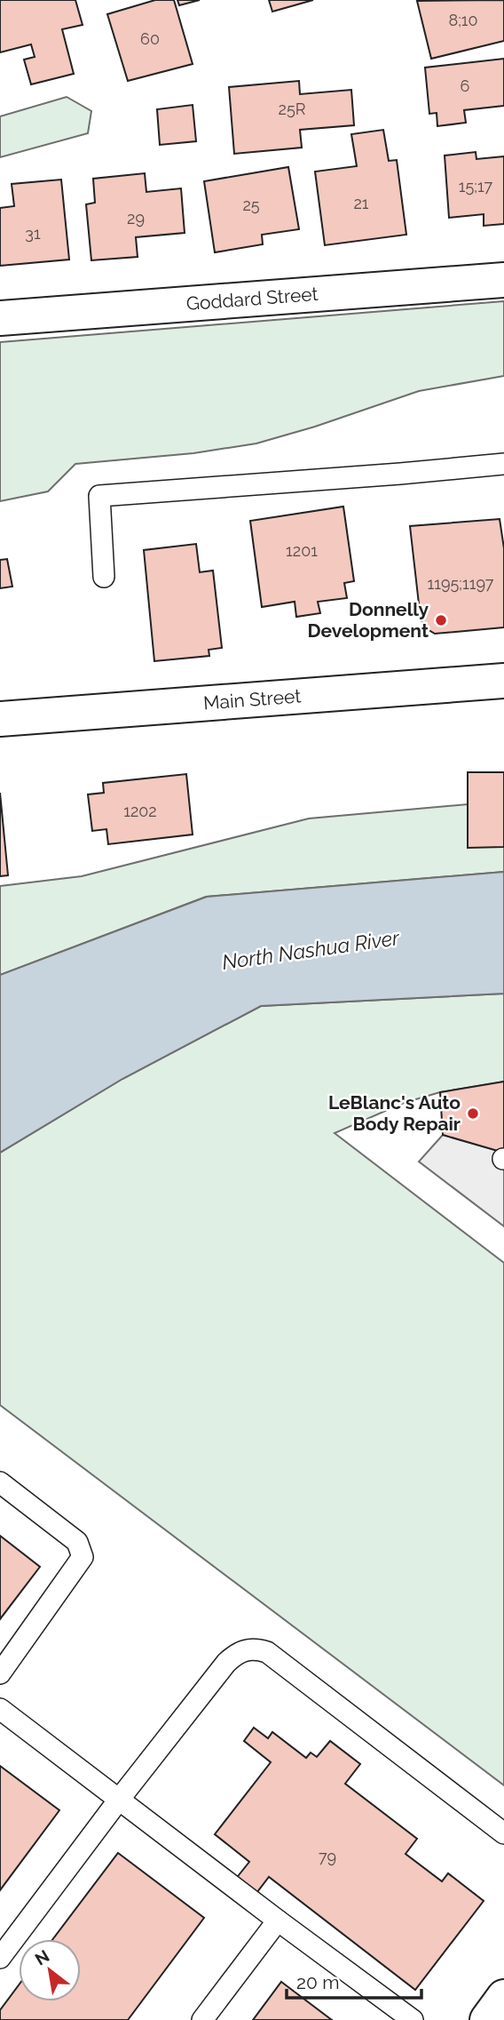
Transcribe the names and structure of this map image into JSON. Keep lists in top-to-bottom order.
{
  "streets": {
    "main road": ["Goddard Street", "Main Street"]
  },
  "water": ["North Nashua River"],
  "places": ["Donnelly Development", "LeBlanc's Auto Body Repair"],
  "house_numbers": [
    "8;10",
    "60",
    "6",
    "25R",
    "15;17",
    "21",
    "25",
    "29",
    "31",
    "1201",
    "1195;1197",
    "1202",
    "79"
  ],
  "scale_bar": "20 m",
  "north": "top left"
}
